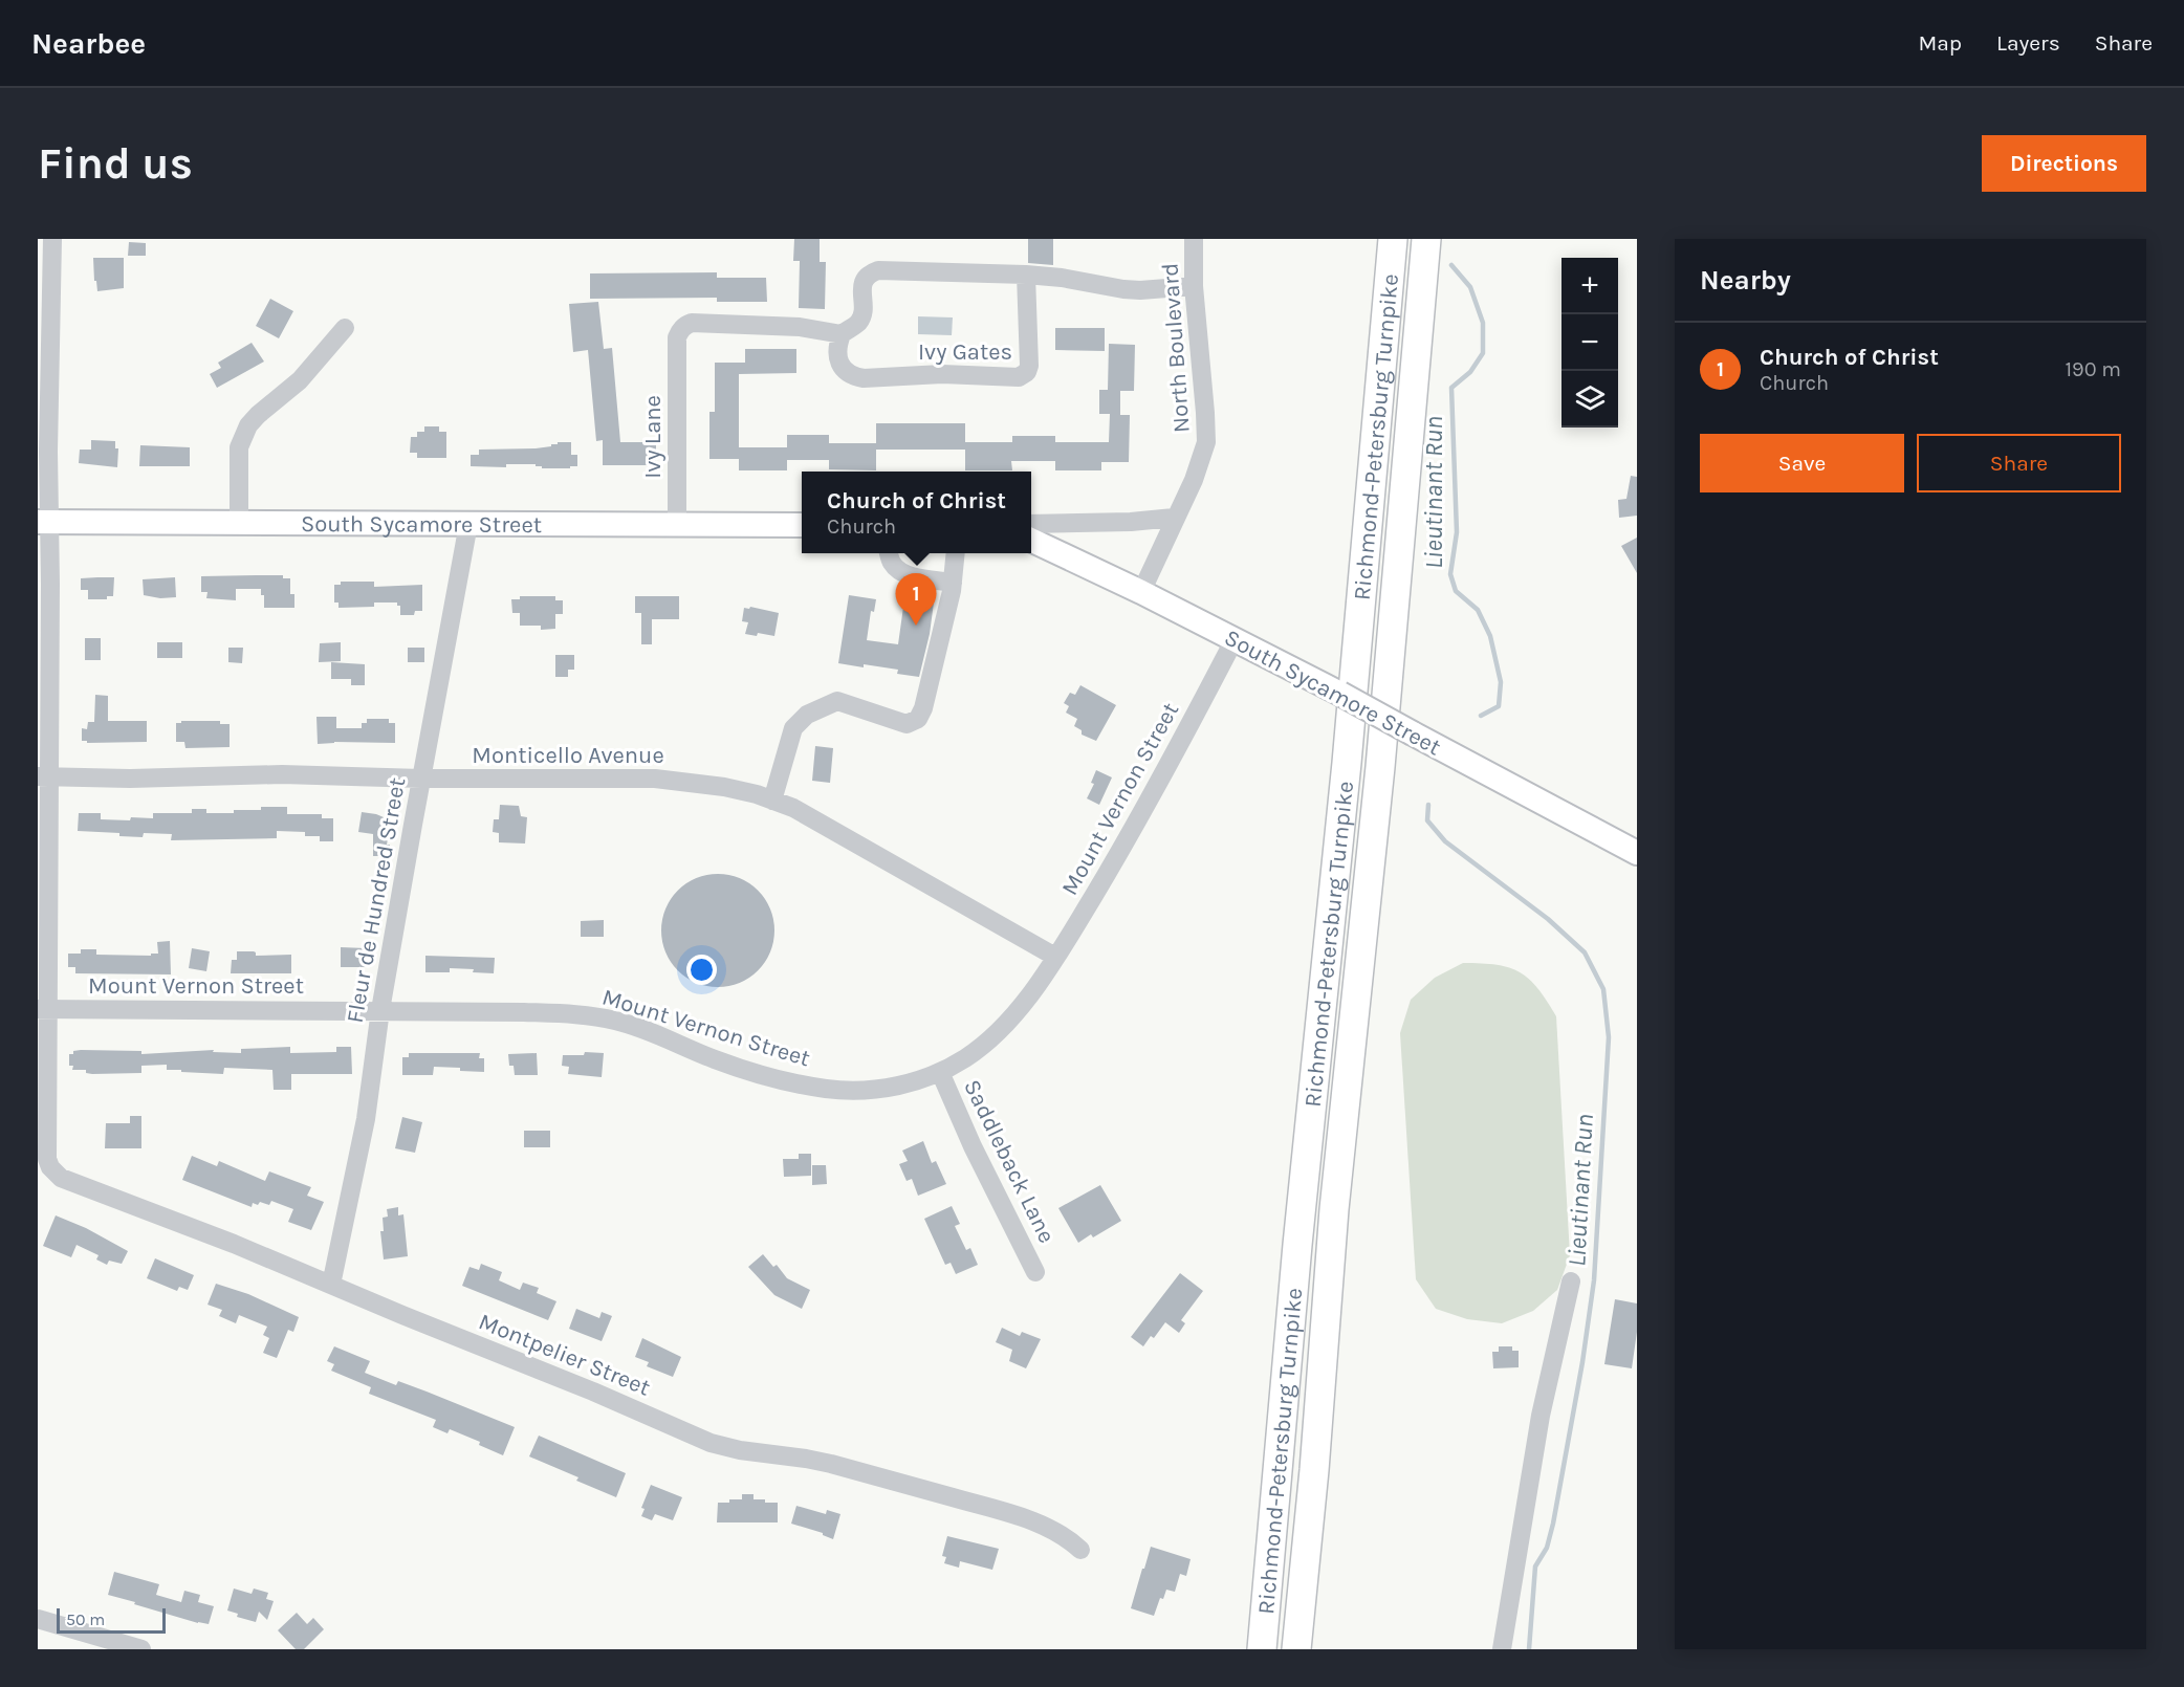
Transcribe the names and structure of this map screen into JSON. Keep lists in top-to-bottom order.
{
  "streets": {
    "highway": ["Richmond-Petersburg Turnpike"],
    "main road": ["South Sycamore Street"],
    "street": [
      "North Boulevard",
      "Ivy Gates",
      "Ivy Lane",
      "Monticello Avenue",
      "Mount Vernon Street",
      "Fleur de Hundred Street",
      "Saddleback Lane",
      "Montpelier Street"
    ]
  },
  "crossings": [
    ["North Boulevard", "South Sycamore Street"],
    ["Ivy Gates", "Ivy Lane"],
    ["Ivy Lane", "South Sycamore Street"],
    ["South Sycamore Street", "Mount Vernon Street"],
    ["South Sycamore Street", "Fleur de Hundred Street"],
    ["Monticello Avenue", "Mount Vernon Street"],
    ["Monticello Avenue", "Fleur de Hundred Street"],
    ["Mount Vernon Street", "Fleur de Hundred Street"],
    ["Mount Vernon Street", "Saddleback Lane"],
    ["Mount Vernon Street", "Montpelier Street"],
    ["Fleur de Hundred Street", "Montpelier Street"]
  ],
  "water": ["Lieutinant Run"],
  "scale_bar": "50 m",
  "page": {
    "header": "Nearbee",
    "nav": ["Map", "Layers", "Share"],
    "buttons": [
      "Directions",
      ["Save", "Share"]
    ],
    "title": "Find us",
    "heading": "Nearby",
    "map_buttons": ["+", "−"],
    "list": [
      {
        "mark": "1",
        "name": "Church of Christ",
        "note": "Church",
        "value": "190 m"
      }
    ],
    "popup": ["Church of Christ", "Church"],
    "pins": "1",
    "scale": "50 m"
  }
}
